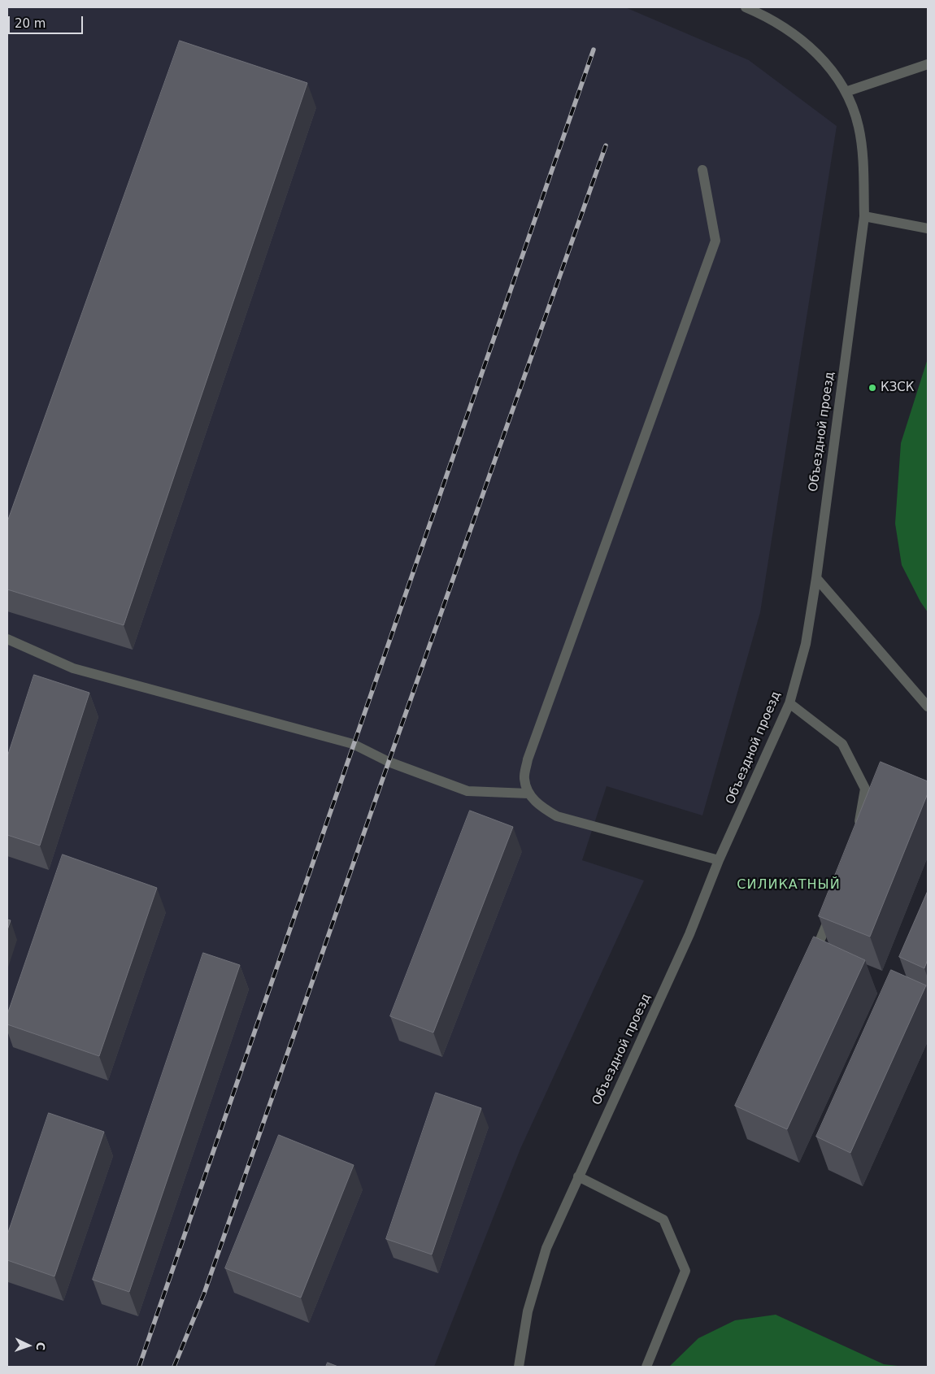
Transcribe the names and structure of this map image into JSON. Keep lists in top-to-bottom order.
{
  "streets": {
    "street": ["Объездной проезд"]
  },
  "districts": ["СИЛИКАТНЫЙ"],
  "places": ["КЗСК"],
  "scale_bar": "20 m",
  "north": "right"
}
